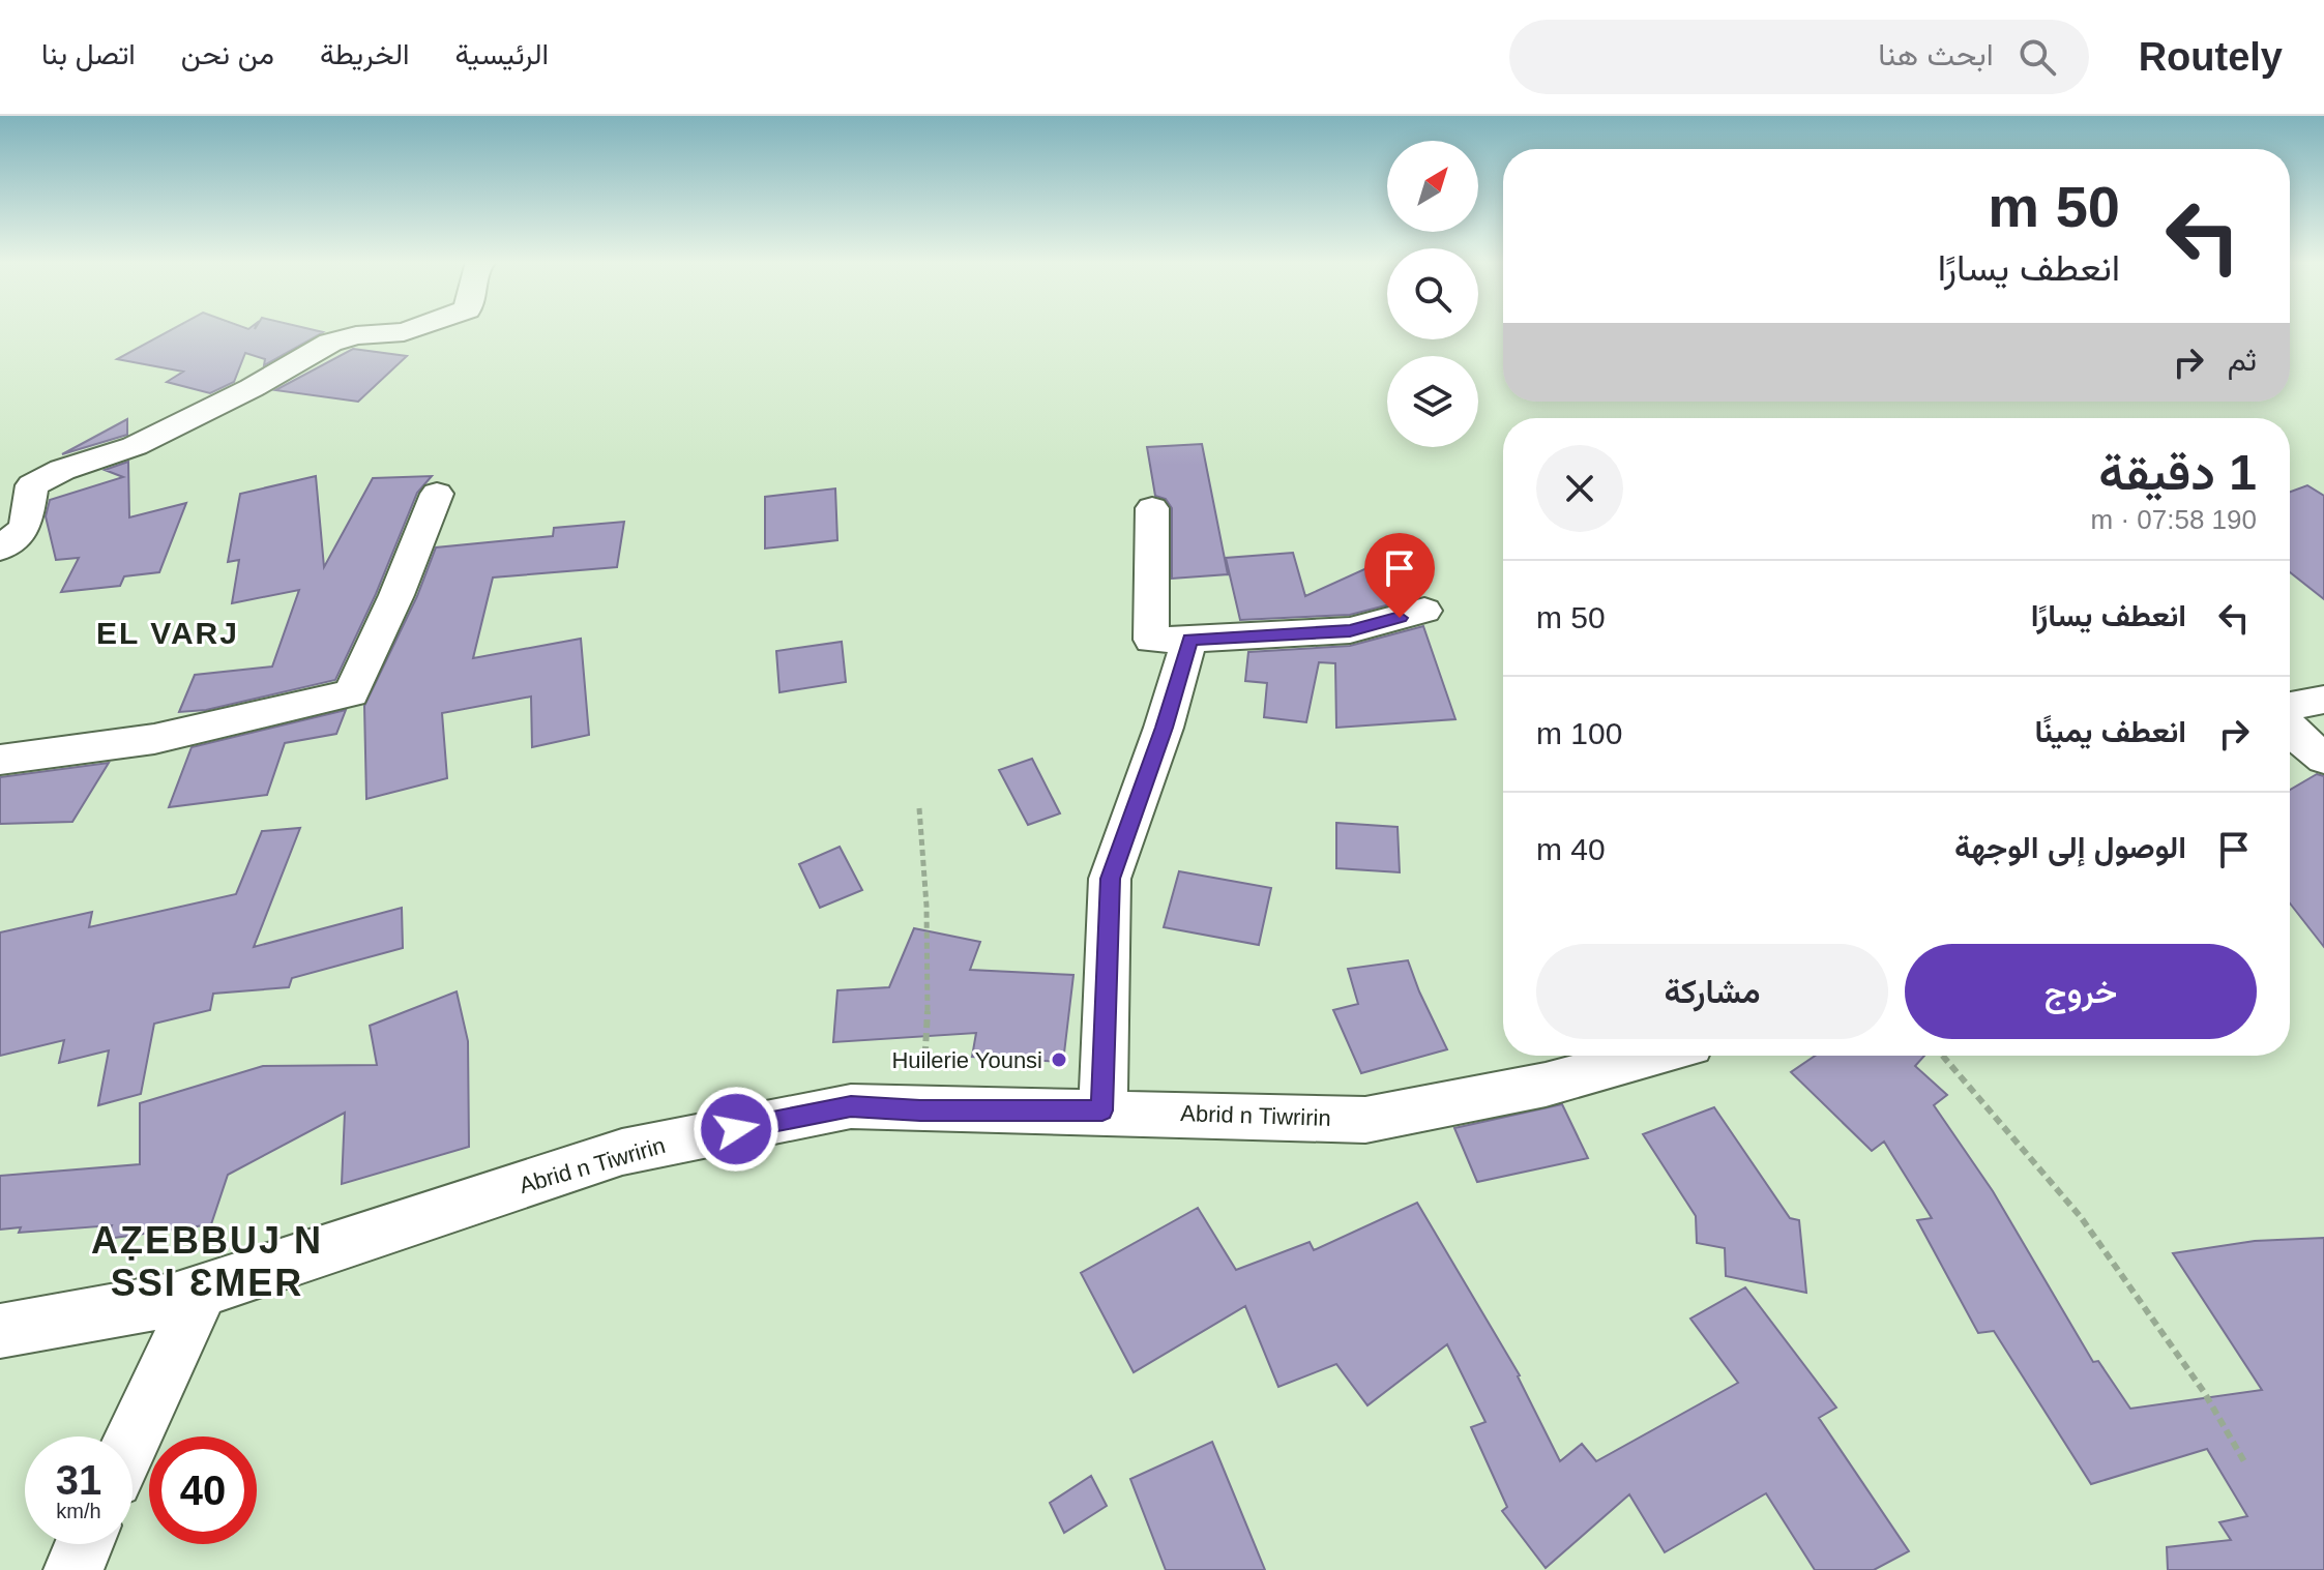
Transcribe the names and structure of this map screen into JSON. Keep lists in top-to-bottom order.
{
  "streets": {
    "street": ["Abrid n Tiwririn"]
  },
  "districts": ["EL VARJ", "AẒEBBUJ N SSI ƐMER"],
  "places": ["Huilerie Younsi"],
  "north": "top right",
  "page": {
    "header": "Routely",
    "search": "ابحث هنا",
    "nav": [
      "الرئيسية",
      "الخريطة",
      "من نحن",
      "اتصل بنا"
    ],
    "turn": ["50 m", "انعطف يسارًا"],
    "then": "ثم",
    "heading": ["1 دقيقة", "190 m · 07:58"],
    "list": [
      {
        "name": "انعطف يسارًا",
        "value": "50 m"
      },
      {
        "name": "انعطف يمينًا",
        "value": "100 m"
      },
      {
        "name": "الوصول إلى الوجهة",
        "value": "40 m"
      }
    ],
    "buttons": ["خروج", "مشاركة"],
    "speed": "31 km/h",
    "limit": "40"
  }
}
